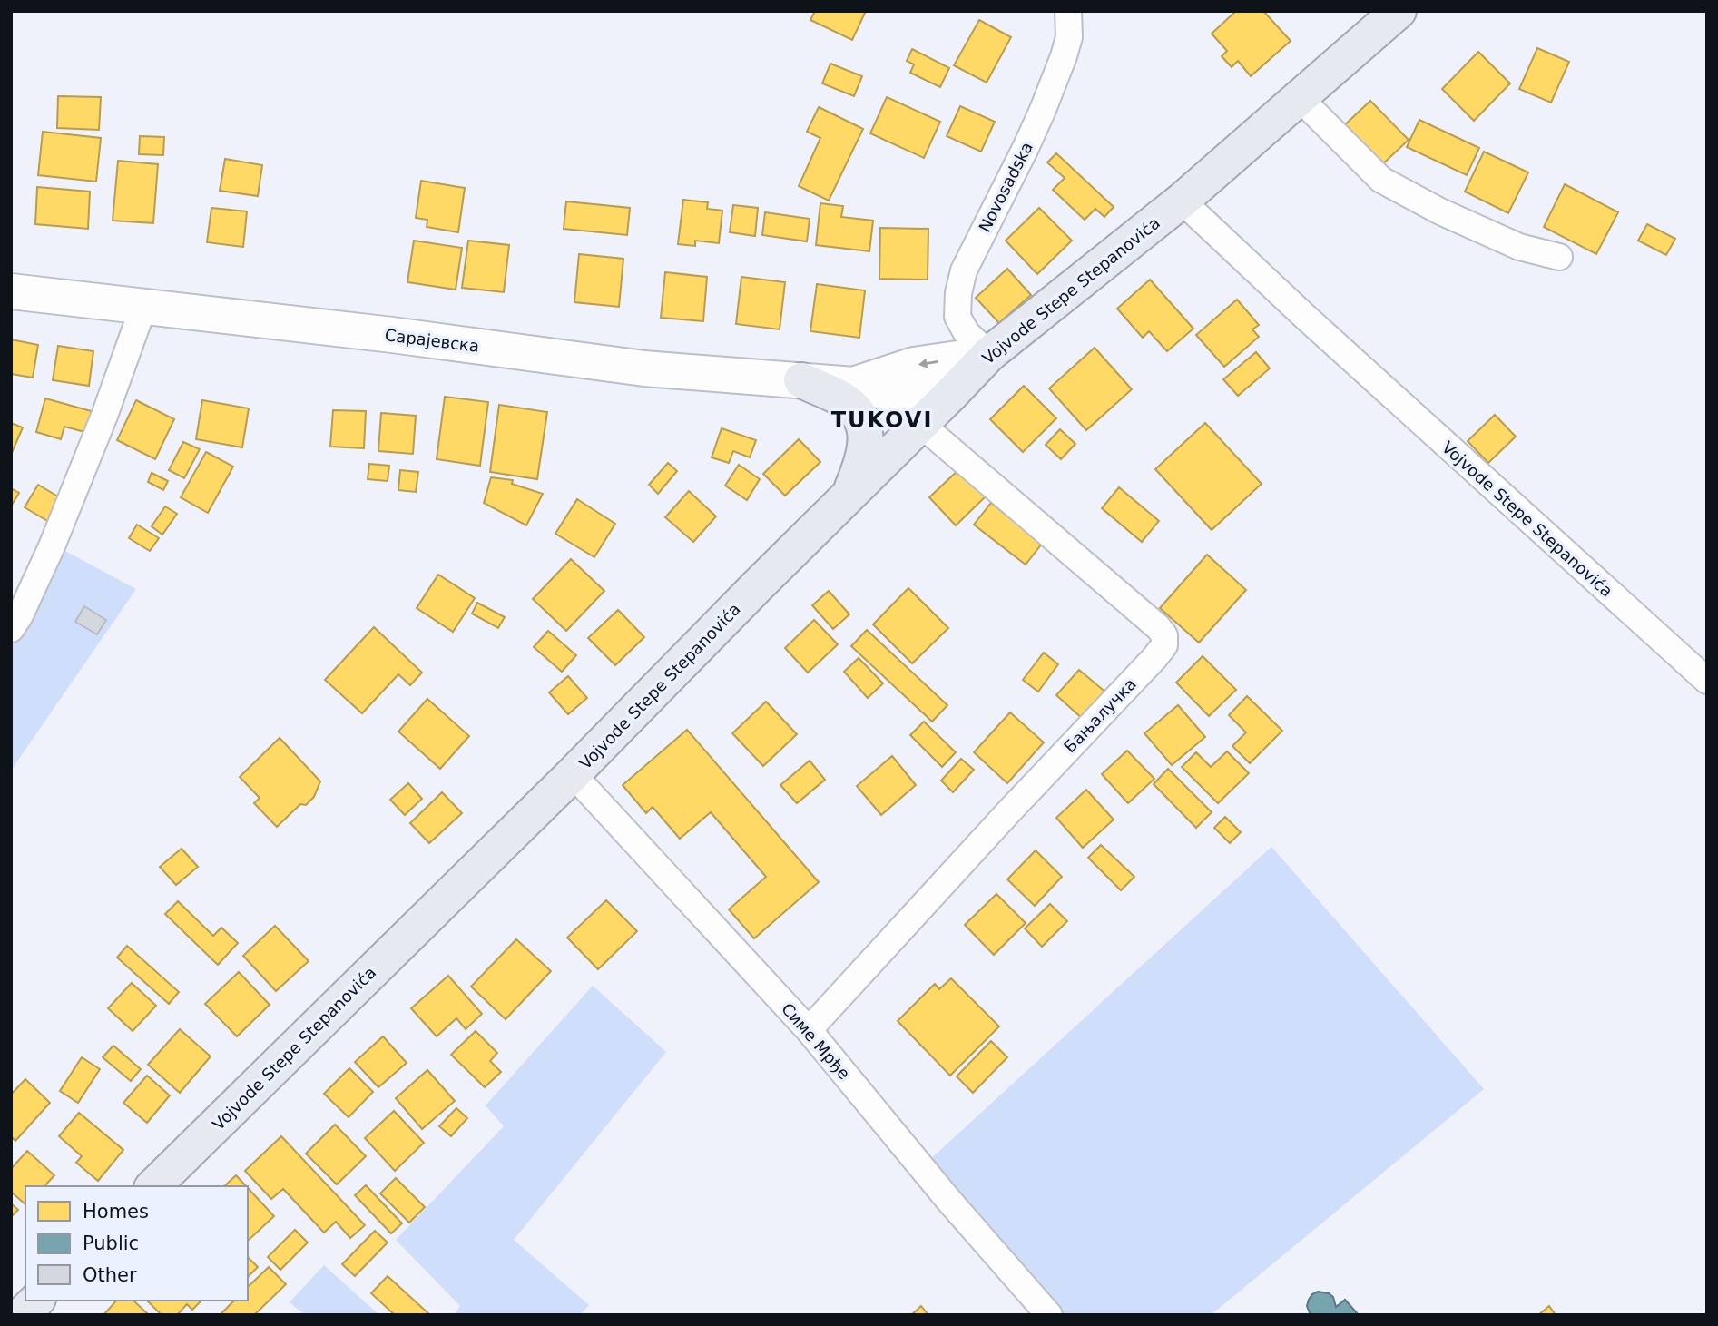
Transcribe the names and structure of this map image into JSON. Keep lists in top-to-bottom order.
{
  "streets": {
    "main road": ["Vojvode Stepe Stepanovića", "Сарајевска"],
    "street": ["Novosadska", "Бањалучка", "Симе Мрђе"]
  },
  "crossings": [
    ["Novosadska", "Vojvode Stepe Stepanovića"],
    ["Vojvode Stepe Stepanovića", "Сарајевска"],
    ["Vojvode Stepe Stepanovića", "Бањалучка"],
    ["Vojvode Stepe Stepanovića", "Симе Мрђе"],
    ["Бањалучка", "Симе Мрђе"]
  ],
  "districts": ["TUKOVI"],
  "legend": ["Homes", "Public", "Other"]
}
